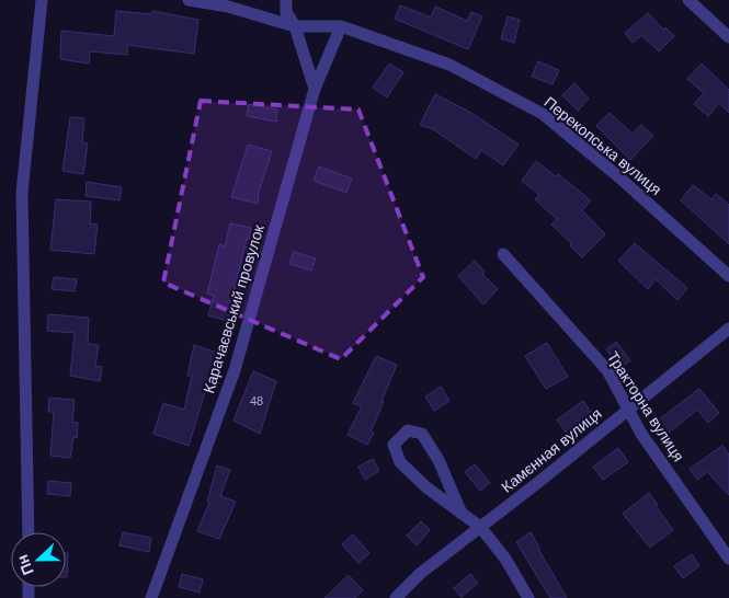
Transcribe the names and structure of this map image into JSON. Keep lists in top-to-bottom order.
{
  "streets": {
    "street": [
      "Перекопська вулиця",
      "Карачаєвський провулок",
      "Тракторна вулиця",
      "Камєнная вулиця"
    ]
  },
  "crossings": [
    ["Перекопська вулиця", "Карачаєвський провулок"],
    ["Тракторна вулиця", "Камєнная вулиця"]
  ],
  "house_numbers": ["48"],
  "north": "left"
}
